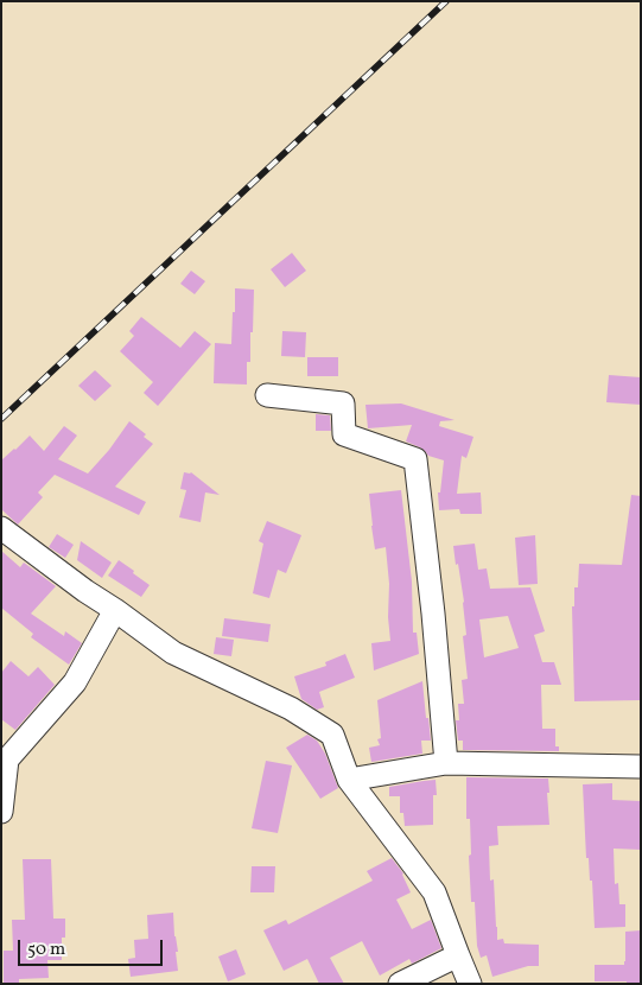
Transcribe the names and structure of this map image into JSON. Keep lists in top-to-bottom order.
{
  "scale_bar": "50 m"
}
